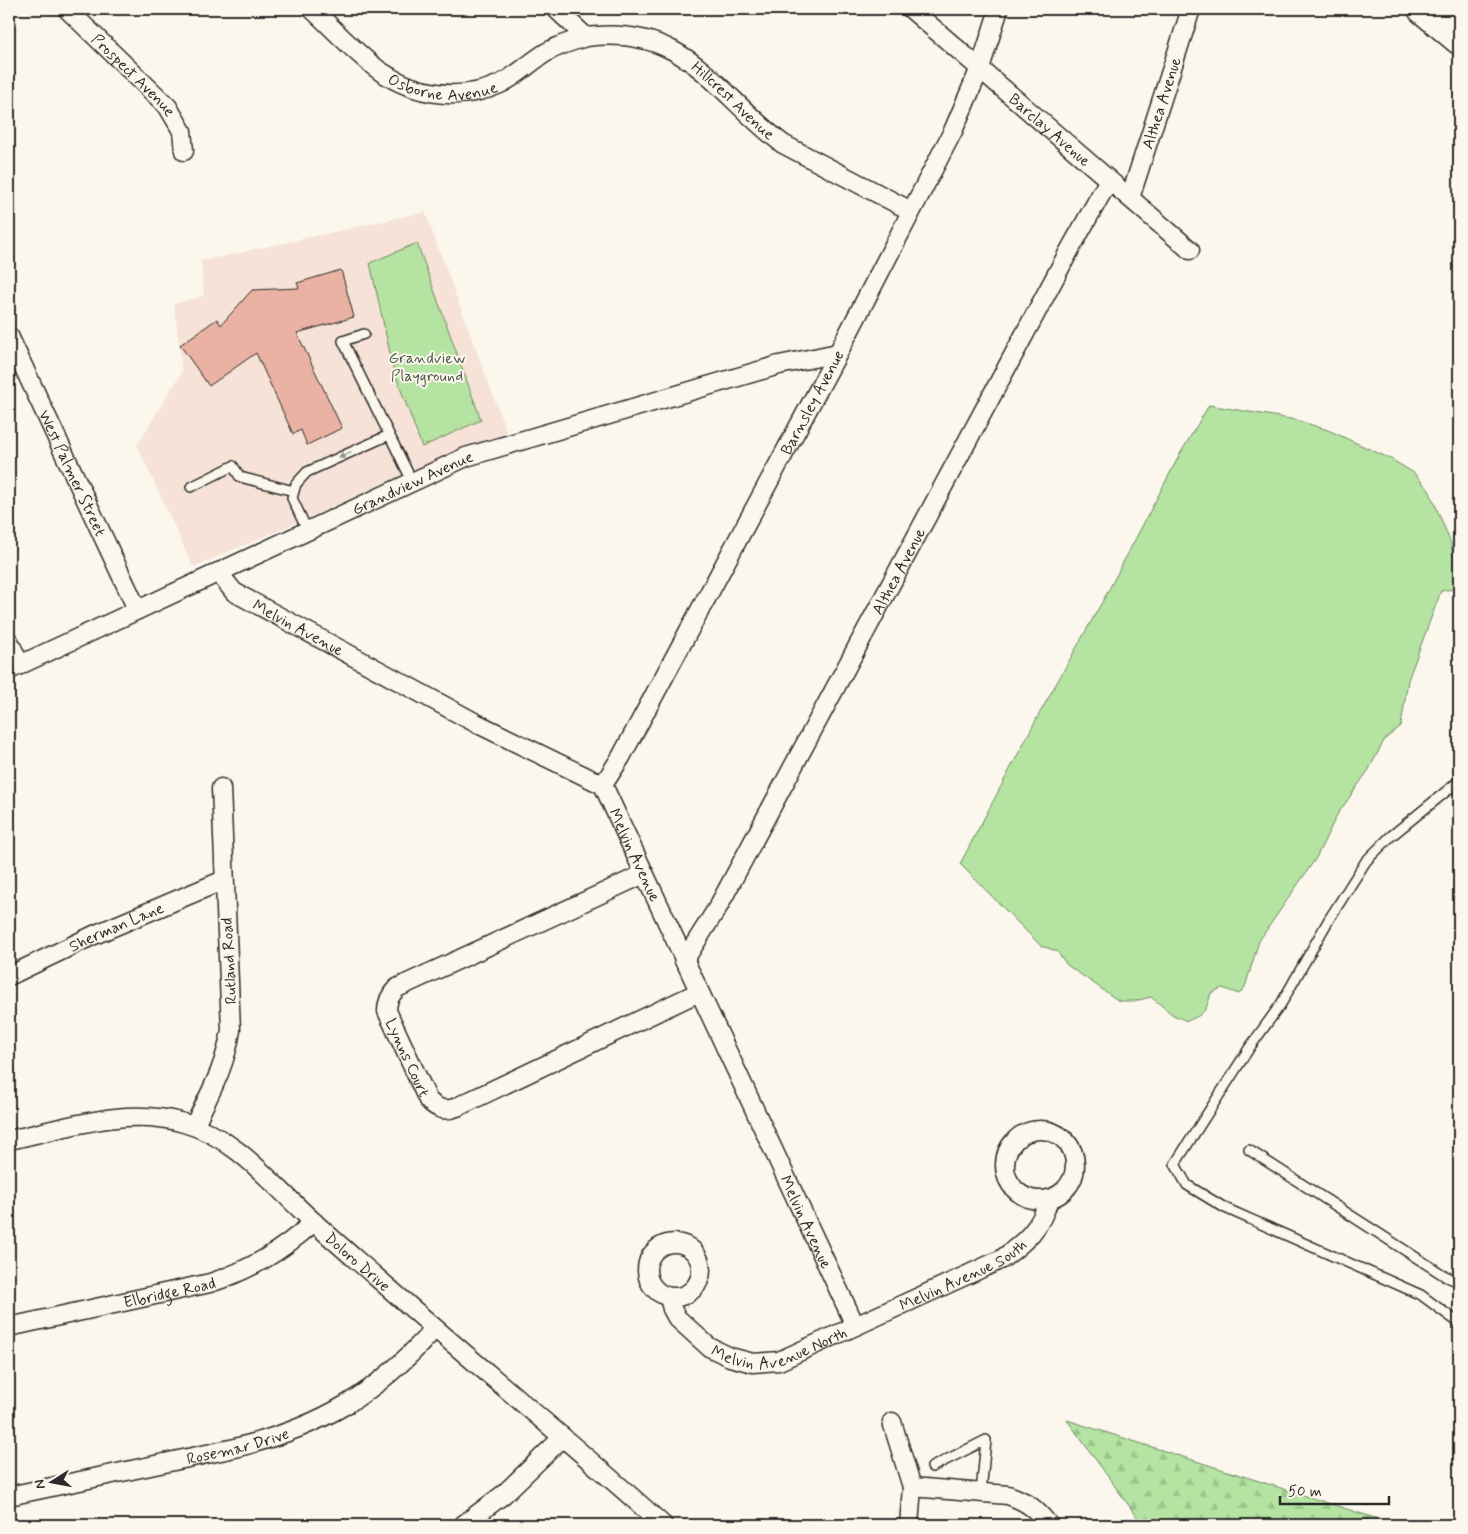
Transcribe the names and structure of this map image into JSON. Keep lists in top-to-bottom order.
{
  "streets": {
    "street": [
      "Prospect Avenue",
      "Osborne Avenue",
      "Hillcrest Avenue",
      "Althea Avenue",
      "Barclay Avenue",
      "Barnsley Avenue",
      "West Palmer Street",
      "Grandview Avenue",
      "Melvin Avenue",
      "Sherman Lane",
      "Rutland Road",
      "Lynns Court",
      "Doloro Drive",
      "Melvin Avenue South",
      "Elbridge Road",
      "Melvin Avenue North",
      "Rosemar Drive"
    ]
  },
  "crossings": [
    ["Osborne Avenue", "Hillcrest Avenue"],
    ["Hillcrest Avenue", "Barnsley Avenue"],
    ["Althea Avenue", "Barclay Avenue"],
    ["Althea Avenue", "Melvin Avenue"],
    ["Barclay Avenue", "Barnsley Avenue"],
    ["Barnsley Avenue", "Grandview Avenue"],
    ["Barnsley Avenue", "Melvin Avenue"],
    ["West Palmer Street", "Grandview Avenue"],
    ["Grandview Avenue", "Melvin Avenue"],
    ["Melvin Avenue", "Lynns Court"],
    ["Melvin Avenue", "Melvin Avenue South"],
    ["Melvin Avenue", "Melvin Avenue North"],
    ["Sherman Lane", "Rutland Road"],
    ["Rutland Road", "Doloro Drive"],
    ["Doloro Drive", "Elbridge Road"],
    ["Doloro Drive", "Rosemar Drive"],
    ["Melvin Avenue South", "Melvin Avenue North"]
  ],
  "parks": ["Grandview Playground"],
  "scale_bar": "50 m",
  "north": "left"
}
